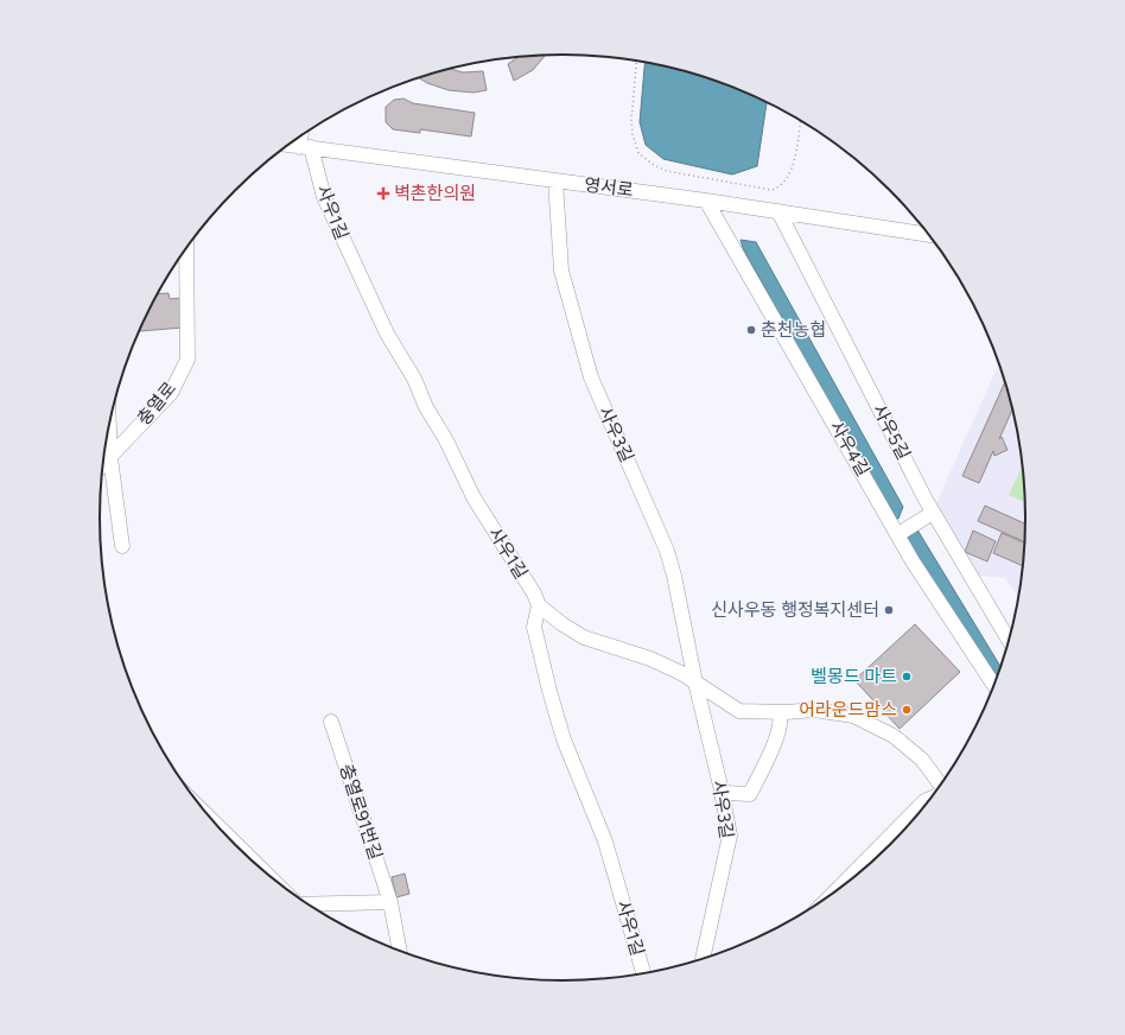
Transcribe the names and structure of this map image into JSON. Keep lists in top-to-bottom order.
{
  "streets": {
    "street": [
      "영서로",
      "사우1길",
      "충열로",
      "사우5길",
      "사우3길",
      "사우4길",
      "충열로91번길"
    ]
  },
  "crossings": [
    ["영서로", "사우1길"],
    ["영서로", "사우5길"],
    ["영서로", "사우3길"],
    ["영서로", "사우4길"]
  ],
  "places": {
    "health": ["벽촌한의원"],
    "other": [
      "춘천농협",
      "신사우동 행정복지센터",
      "벨몽드 마트",
      "어라운드맘스"
    ]
  }
}
